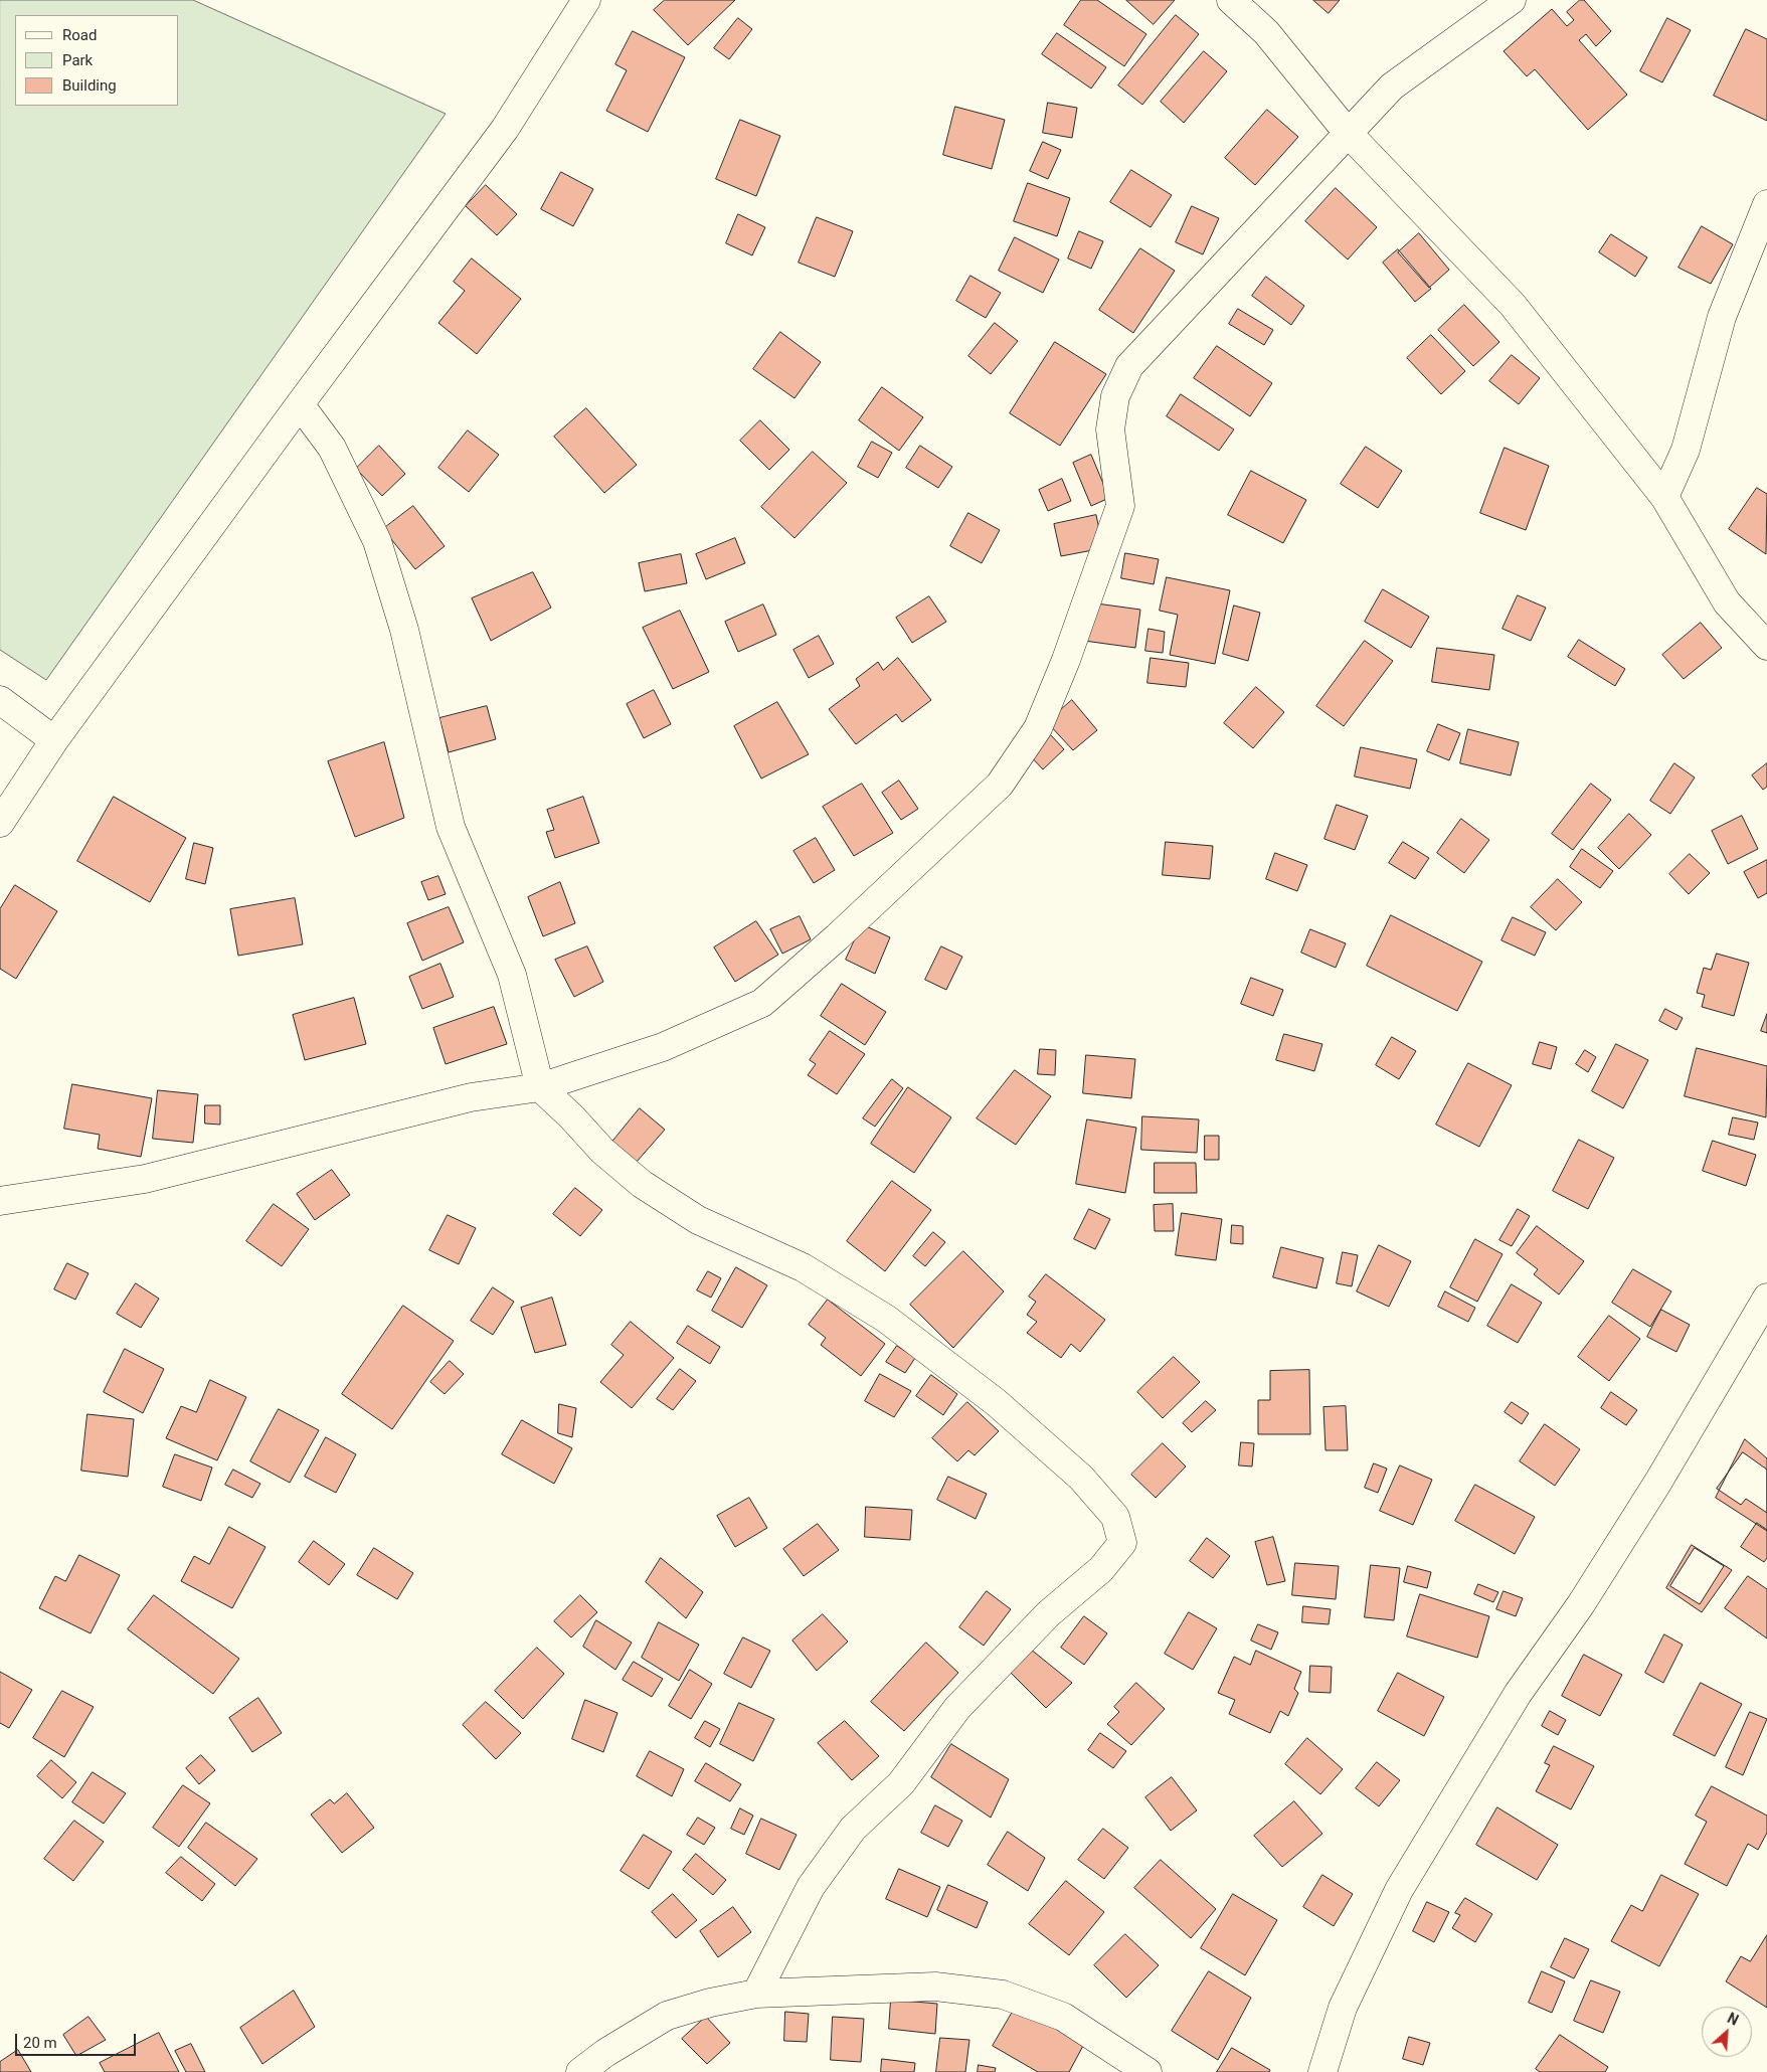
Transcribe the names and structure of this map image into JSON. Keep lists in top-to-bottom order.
{
  "legend": ["Road", "Park", "Building"],
  "scale_bar": "20 m",
  "north": "top right"
}
